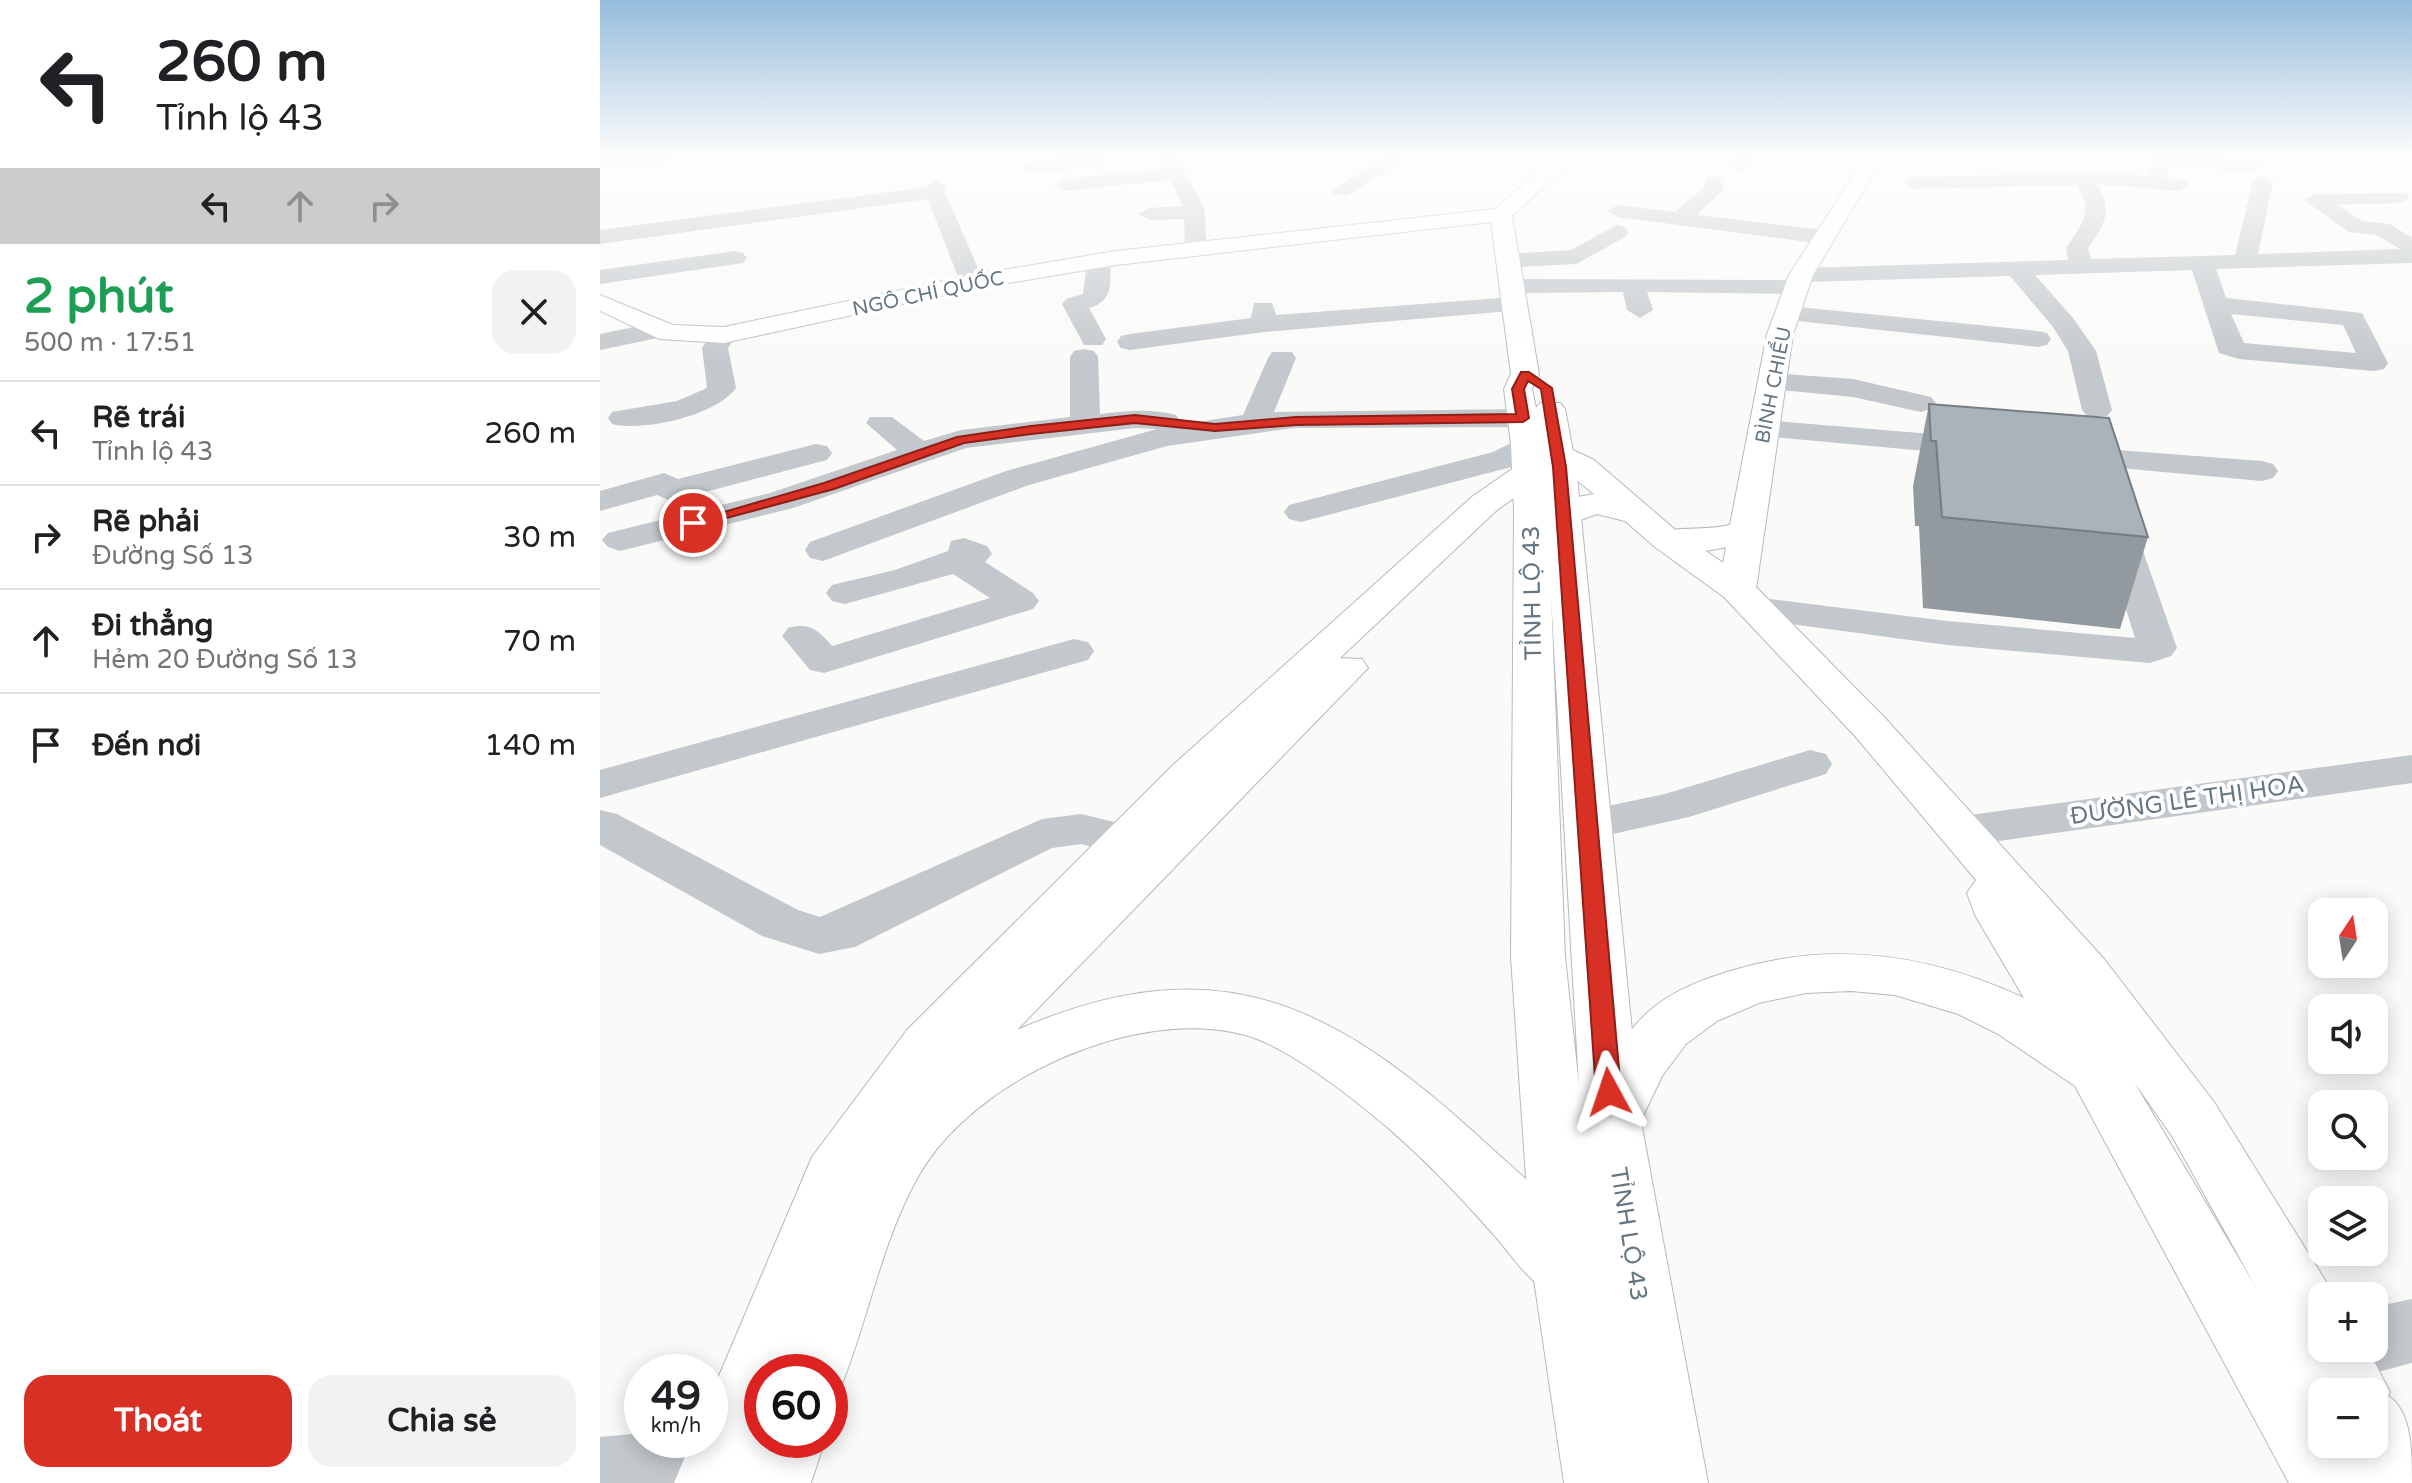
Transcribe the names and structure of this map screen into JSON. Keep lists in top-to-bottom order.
{
  "streets": {
    "main road": ["NGÔ CHÍ QUỐC", "BÌNH CHIỂU", "TỈNH LỘ 43"],
    "street": ["ĐƯỜNG LÊ THỊ HOA"]
  },
  "north": "top",
  "page": {
    "turn": ["260 m", "Tỉnh lộ 43"],
    "heading": ["2 phút", "500 m · 17:51"],
    "list": [
      {
        "name": "Rẽ trái",
        "note": "Tỉnh lộ 43",
        "value": "260 m"
      },
      {
        "name": "Rẽ phải",
        "note": "Đường Số 13",
        "value": "30 m"
      },
      {
        "name": "Đi thẳng",
        "note": "Hẻm 20 Đường Số 13",
        "value": "70 m"
      },
      {
        "name": "Đến nơi",
        "value": "140 m"
      }
    ],
    "map_buttons": ["+", "−"],
    "speed": "49 km/h",
    "limit": "60",
    "buttons": ["Thoát", "Chia sẻ"]
  }
}
